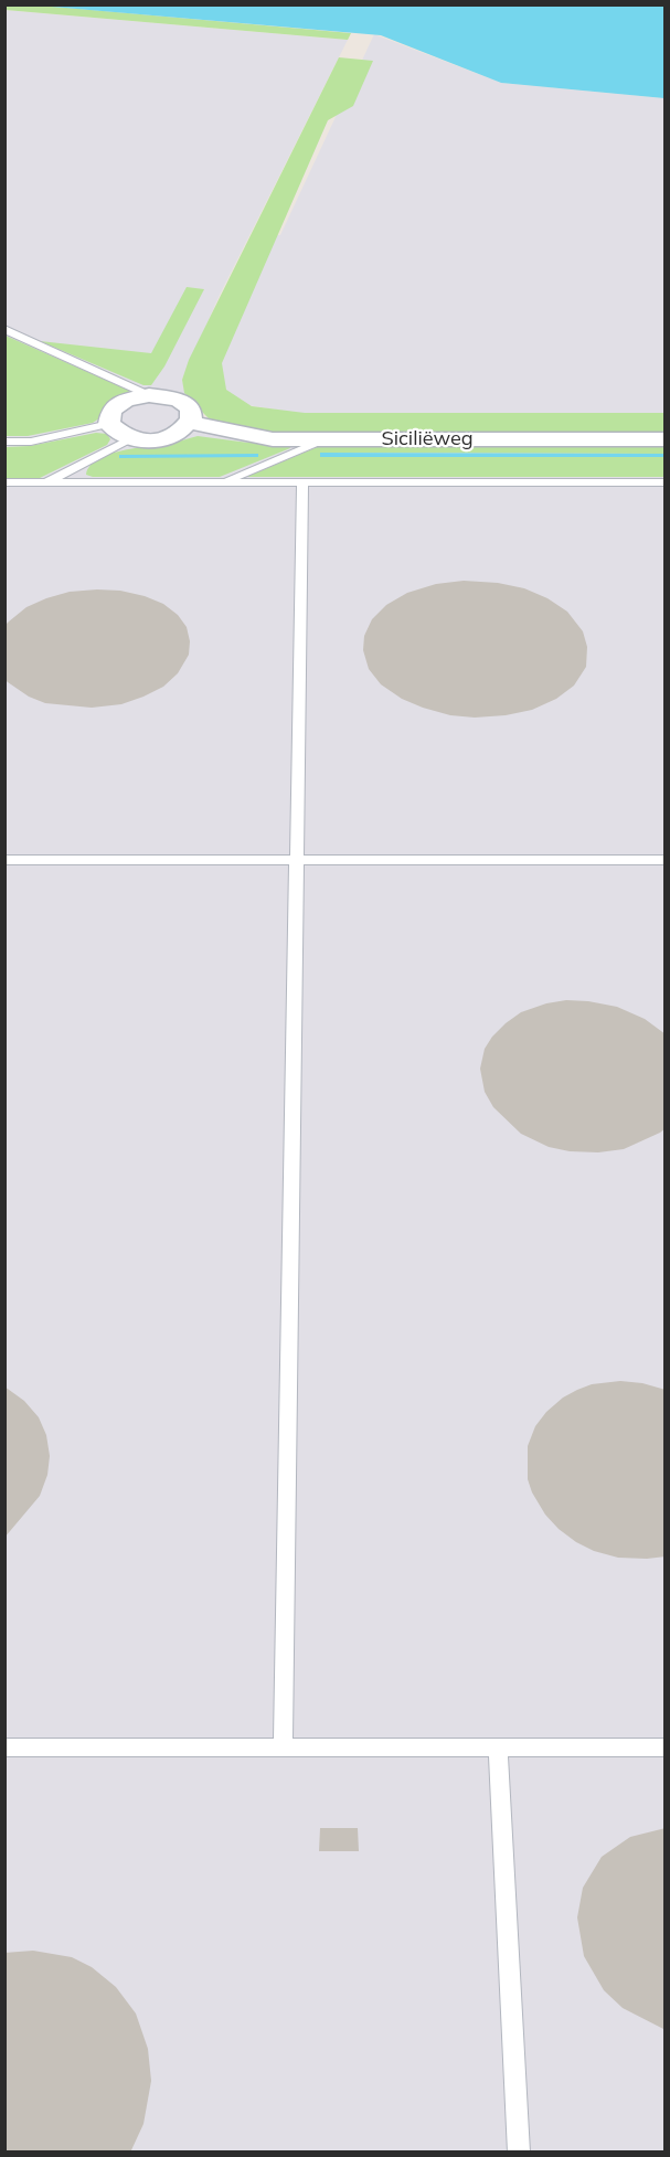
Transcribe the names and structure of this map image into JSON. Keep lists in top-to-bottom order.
{
  "streets": {
    "street": ["Siciliëweg"]
  }
}
